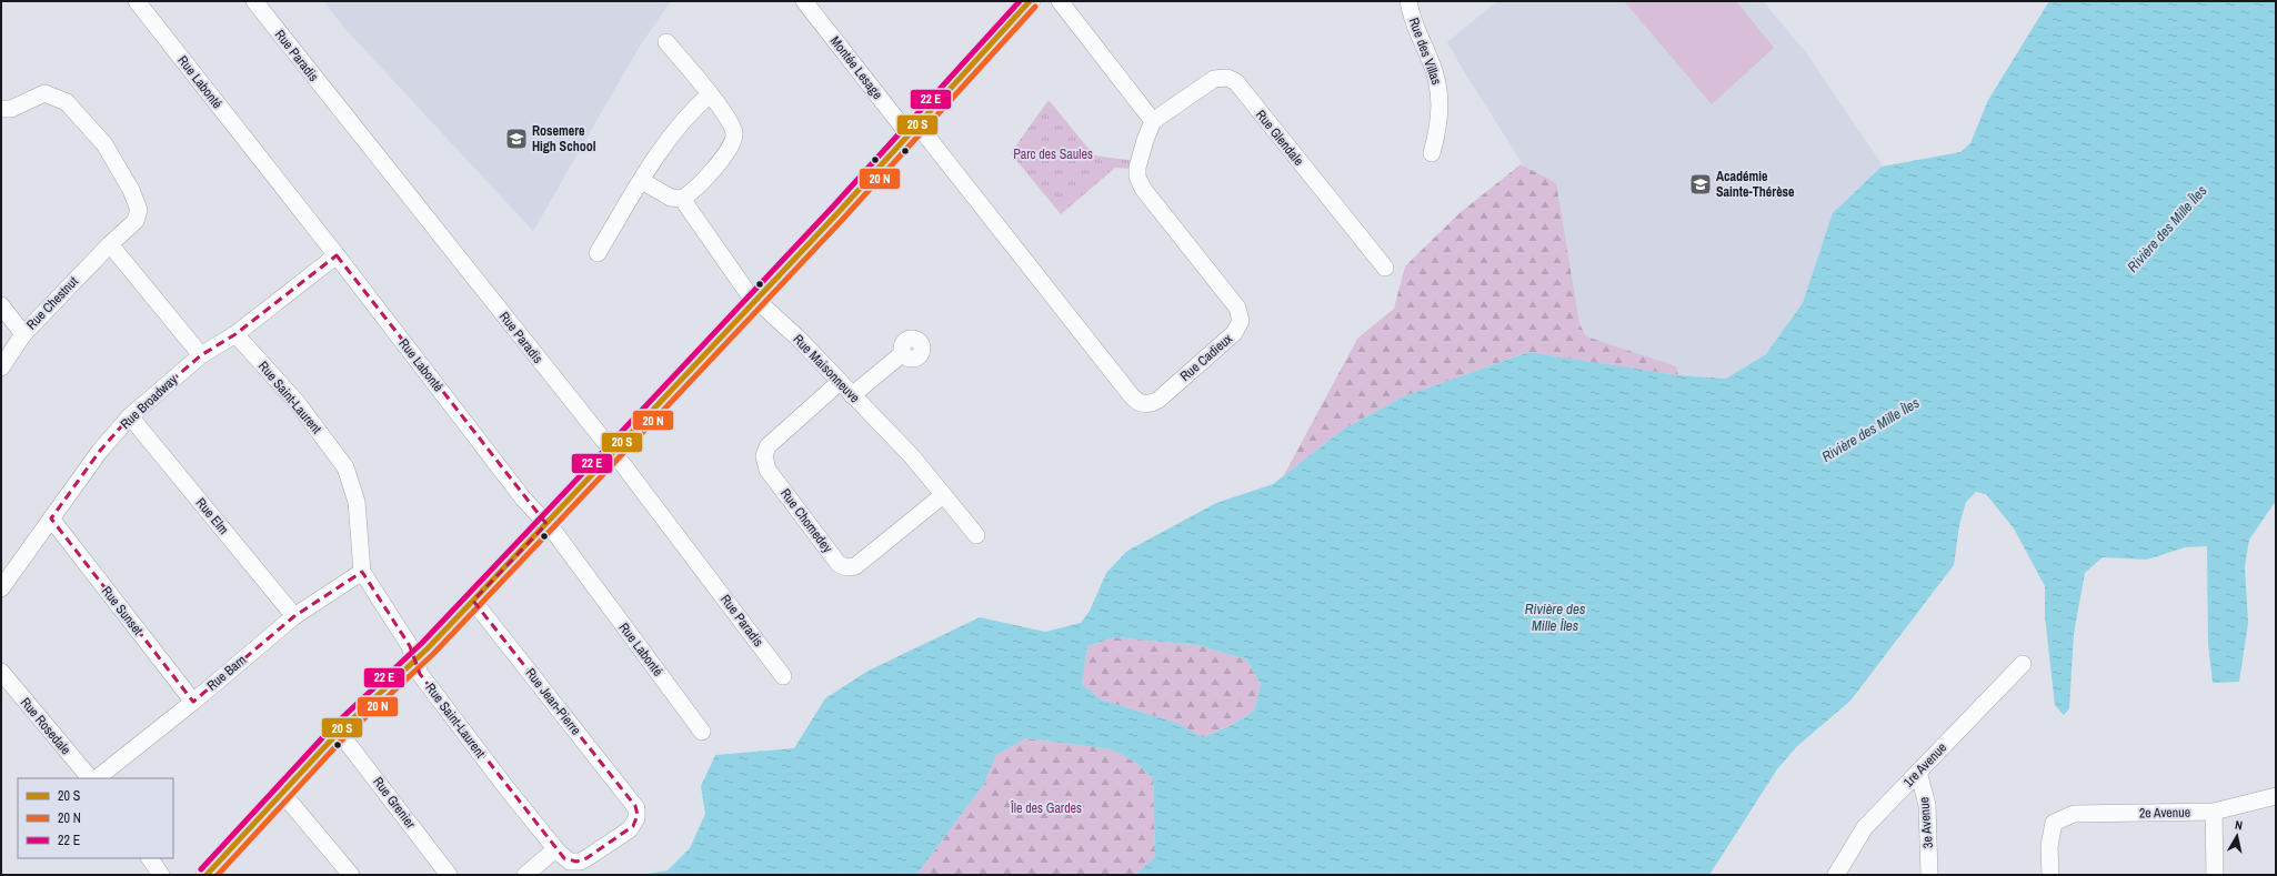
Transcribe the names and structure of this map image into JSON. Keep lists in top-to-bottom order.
{
  "streets": {
    "street": [
      "Rue des Villas",
      "Rue Paradis",
      "Montée Lesage",
      "Rue Labonté",
      "Rue Glendale",
      "Rue Chestnut",
      "Rue Cadieux",
      "Rue Maisonneuve",
      "Rue Saint-Laurent",
      "Rue Broadway",
      "Rue Elm",
      "Rue Chomedey",
      "Rue Sunset",
      "Rue Barn",
      "Rue Jean-Pierre",
      "Rue Rosedale",
      "1re Avenue",
      "Rue Grenier",
      "2e Avenue",
      "3e Avenue"
    ]
  },
  "crossings": [
    ["Montée Lesage", "Rue Cadieux"],
    ["Rue Labonté", "Rue Broadway"],
    ["Rue Glendale", "Rue Cadieux"],
    ["Rue Maisonneuve", "Rue Chomedey"],
    ["Rue Saint-Laurent", "Rue Broadway"],
    ["Rue Saint-Laurent", "Rue Barn"],
    ["Rue Saint-Laurent", "Rue Jean-Pierre"],
    ["Rue Broadway", "Rue Elm"],
    ["Rue Broadway", "Rue Sunset"],
    ["Rue Elm", "Rue Barn"],
    ["Rue Sunset", "Rue Barn"],
    ["1re Avenue", "3e Avenue"]
  ],
  "water": ["Rivière des Mille Îles"],
  "parks": ["Parc des Saules", "Île des Gardes"],
  "places": {
    "school or university": ["Rosemere High School", "Académie Sainte-Thérèse"]
  },
  "legend": ["20 S", "20 N", "22 E"],
  "north": "top"
}
